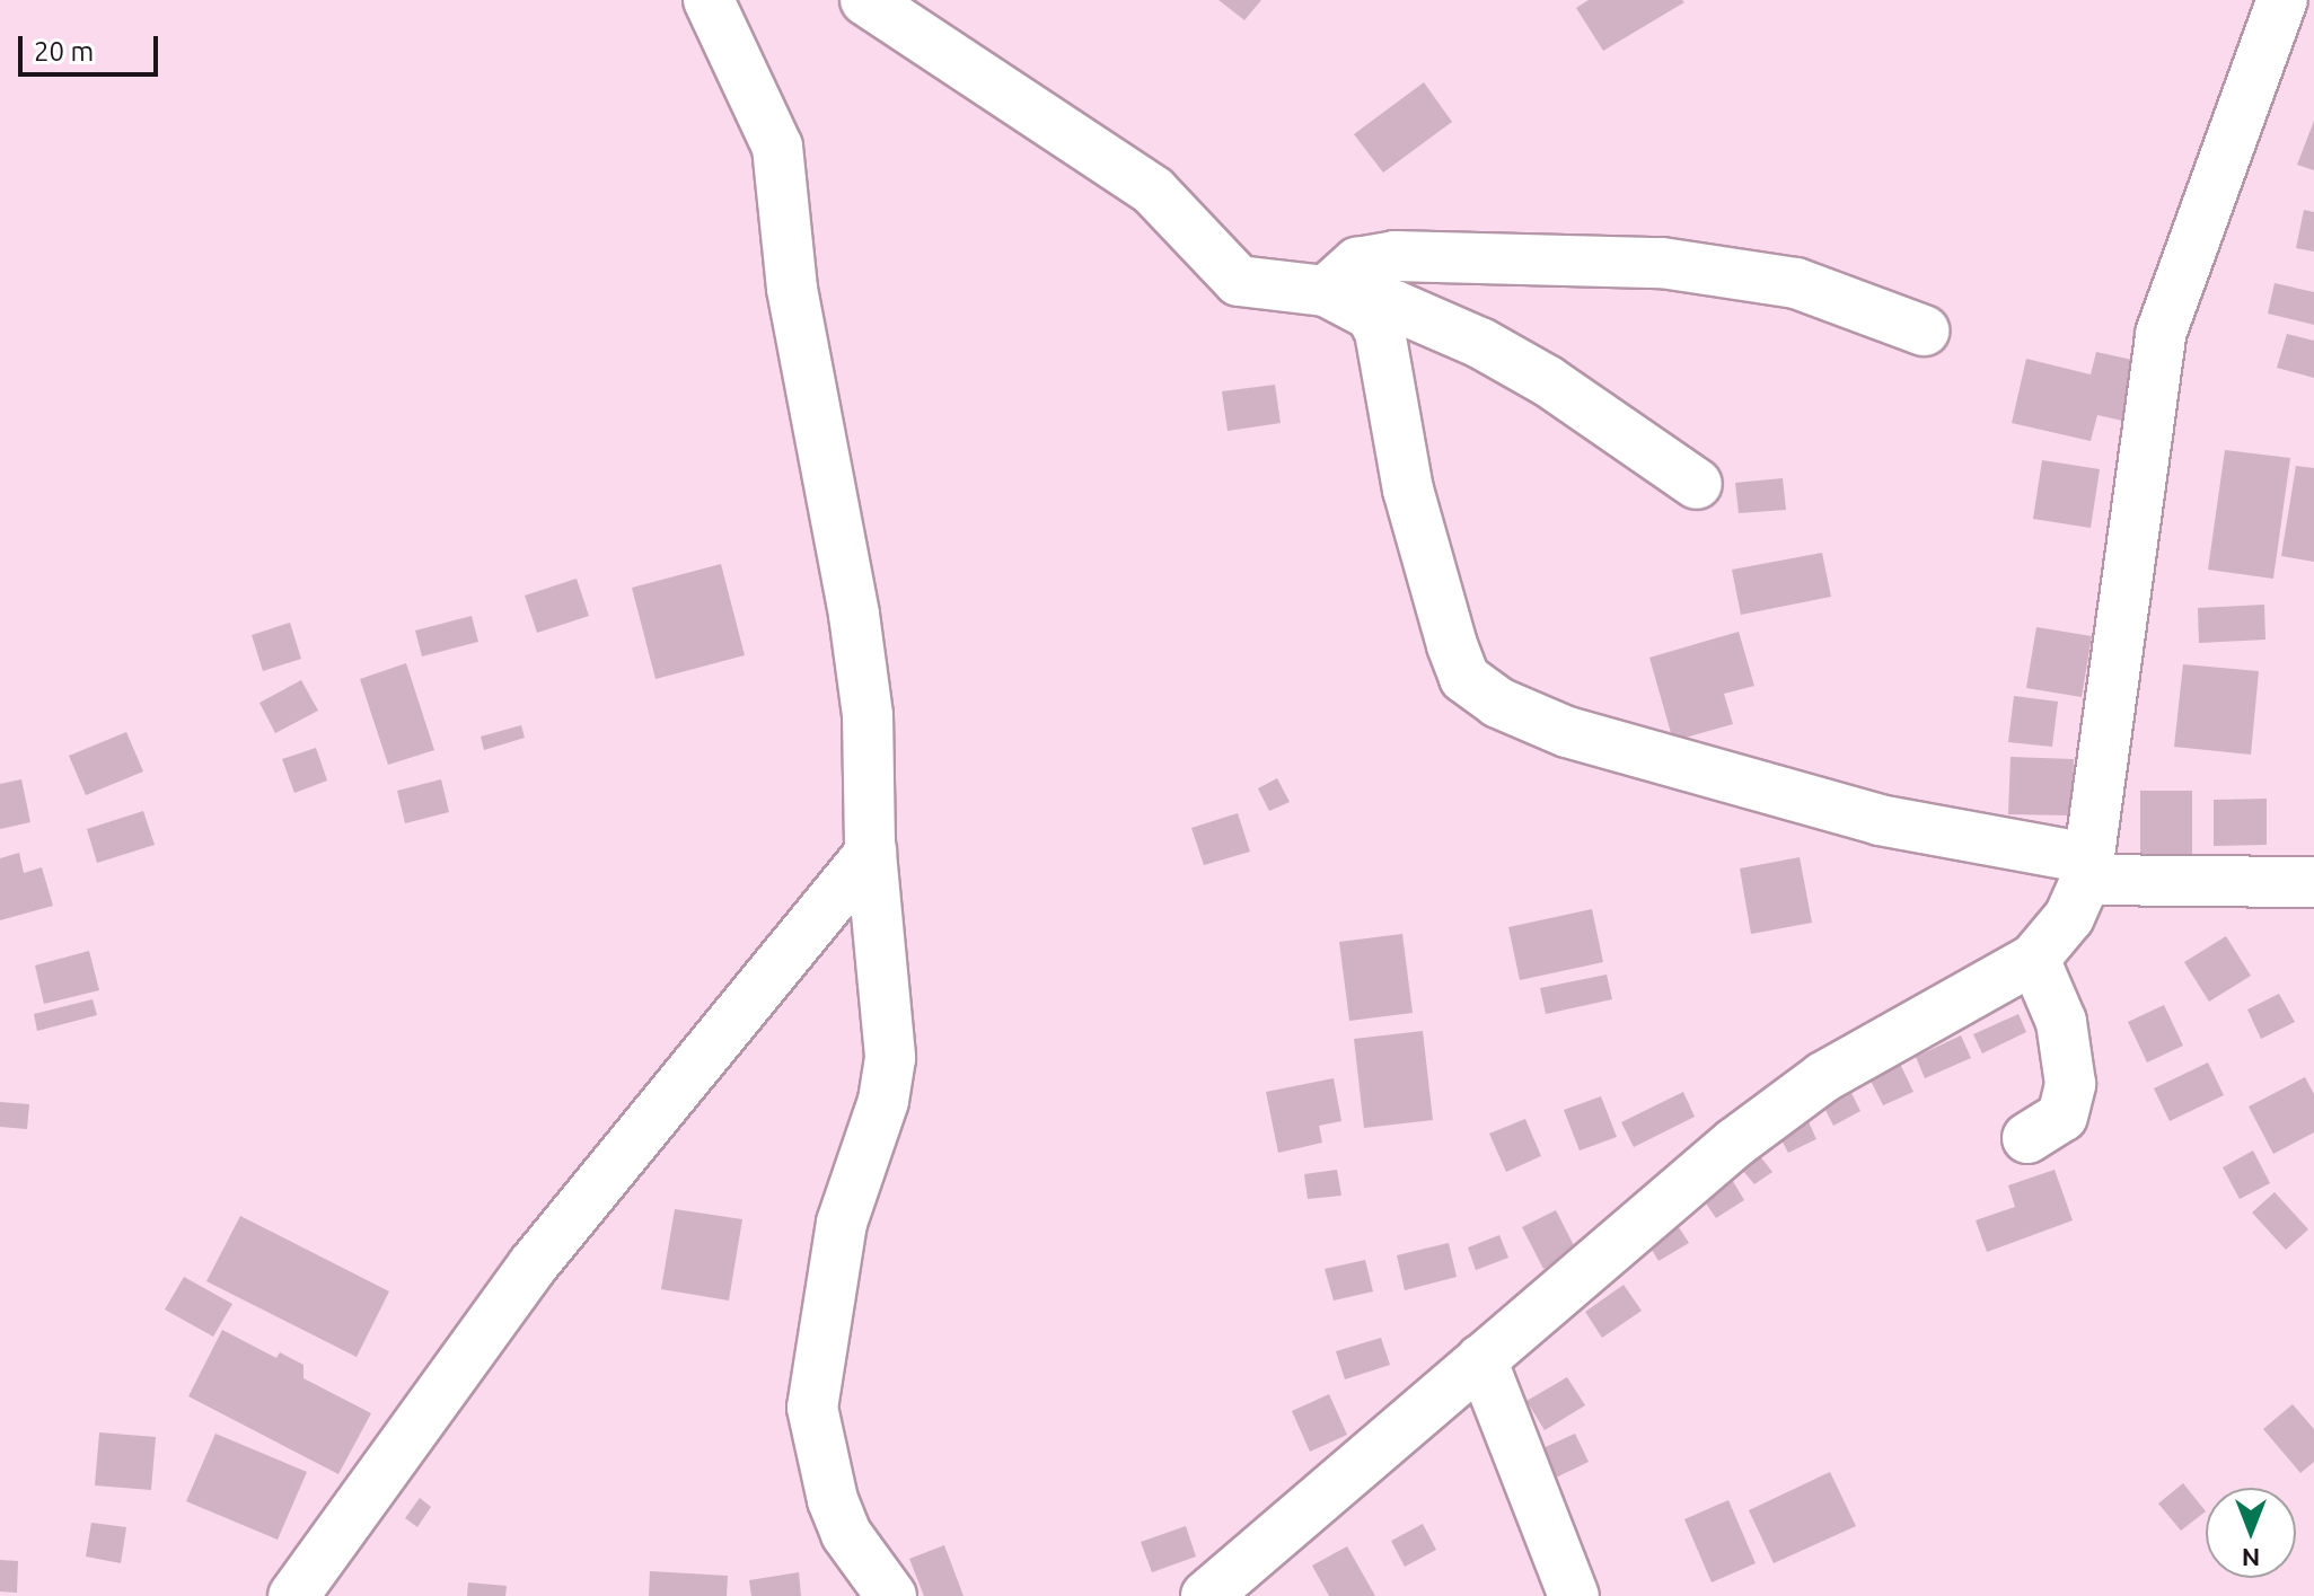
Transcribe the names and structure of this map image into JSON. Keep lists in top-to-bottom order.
{
  "scale_bar": "20 m",
  "north": "bottom"
}
